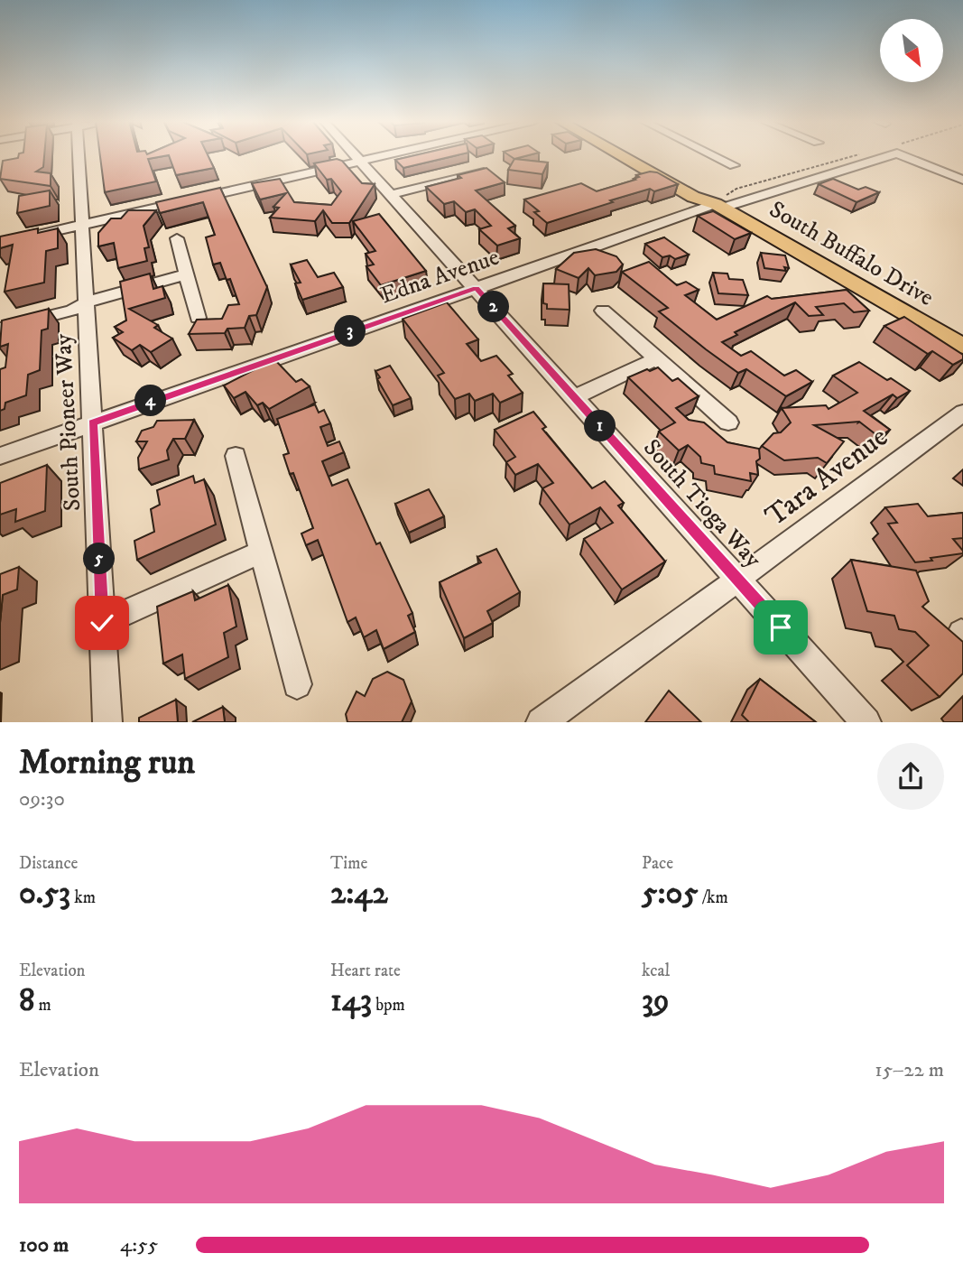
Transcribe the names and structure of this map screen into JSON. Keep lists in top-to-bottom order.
{
  "streets": {
    "main road": ["South Buffalo Drive"],
    "street": [
      "Edna Avenue",
      "South Pioneer Way",
      "Tara Avenue",
      "South Tioga Way"
    ]
  },
  "crossings": [
    ["South Buffalo Drive", "Edna Avenue"],
    ["Edna Avenue", "South Pioneer Way"],
    ["Edna Avenue", "South Tioga Way"],
    ["Tara Avenue", "South Tioga Way"]
  ],
  "north": "bottom right",
  "page": {
    "pins": [
      "2",
      "3",
      "4",
      "1",
      "5"
    ],
    "heading": ["Morning run", "09:30"],
    "stats": [
      ["Distance", "0.53 km"],
      ["Time", "2:42"],
      ["Pace", "5:05 /km"],
      ["Elevation", "8 m"],
      ["Heart rate", "143 bpm"],
      ["kcal", "39"]
    ],
    "chart": ["Elevation", "15–22 m"],
    "list": [
      {
        "name": "100 m",
        "note": "4:55"
      }
    ]
  }
}
